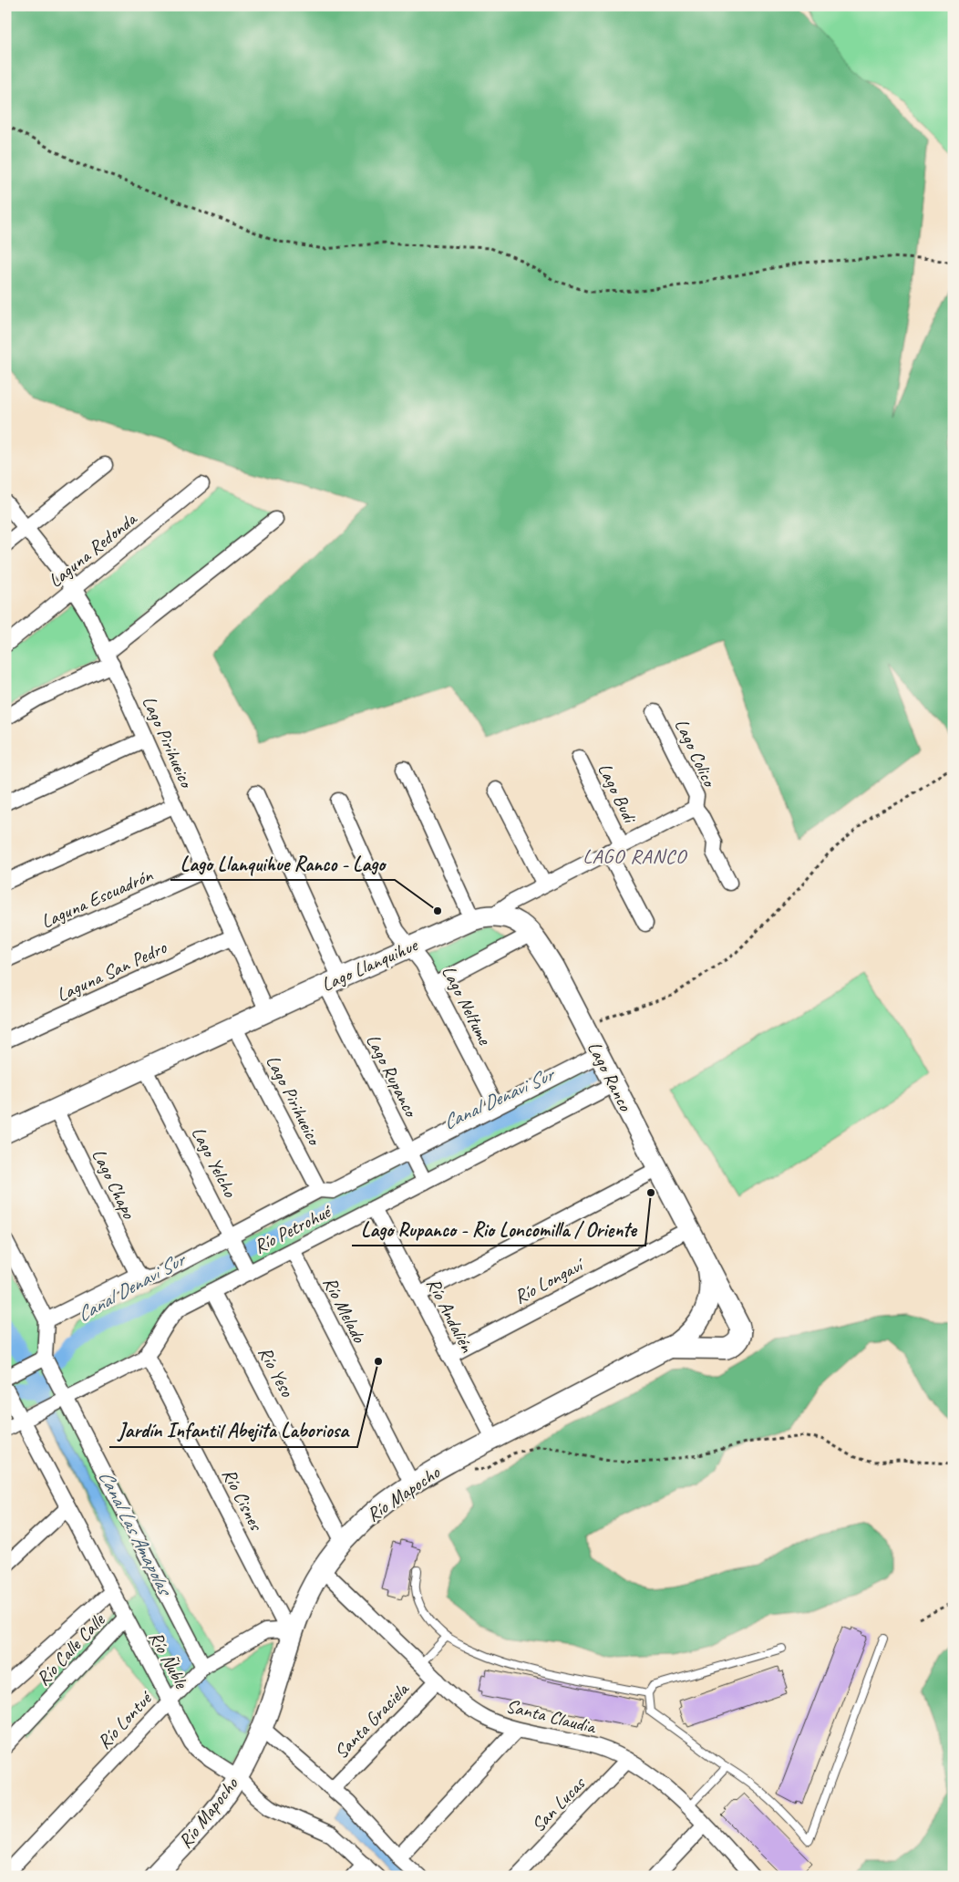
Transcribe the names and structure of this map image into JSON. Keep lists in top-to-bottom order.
{
  "streets": {
    "street": [
      "Laguna Redonda",
      "Lago Pirihueico",
      "Lago Colico",
      "Lago Budi",
      "Laguna Escuadrón",
      "Lago Llanquihue",
      "Laguna San Pedro",
      "Lago Neltume",
      "Lago Rupanco",
      "Lago Ranco",
      "Lago Yelcho",
      "Lago Chapo",
      "Río Petrohué",
      "Río Longaví",
      "Río Melado",
      "Río Andalién",
      "Río Yeso",
      "Río Mapocho",
      "Río Cisnes",
      "Río Calle Calle",
      "Río Ñuble",
      "Santa Claudia",
      "Río Lontué",
      "Santa Graciela",
      "San Lucas"
    ]
  },
  "crossings": [
    ["Laguna Redonda", "Lago Pirihueico"],
    ["Lago Pirihueico", "Laguna Escuadrón"],
    ["Lago Pirihueico", "Lago Llanquihue"],
    ["Lago Pirihueico", "Laguna San Pedro"],
    ["Lago Pirihueico", "Río Petrohué"],
    ["Lago Colico", "Lago Llanquihue"],
    ["Lago Budi", "Lago Llanquihue"],
    ["Lago Llanquihue", "Lago Neltume"],
    ["Lago Llanquihue", "Lago Rupanco"],
    ["Lago Llanquihue", "Lago Ranco"],
    ["Lago Llanquihue", "Lago Yelcho"],
    ["Lago Llanquihue", "Lago Chapo"],
    ["Lago Neltume", "Río Petrohué"],
    ["Lago Rupanco", "Río Petrohué"],
    ["Lago Ranco", "Río Petrohué"],
    ["Lago Ranco", "Río Longaví"],
    ["Lago Ranco", "Río Mapocho"],
    ["Lago Yelcho", "Río Petrohué"],
    ["Lago Chapo", "Río Petrohué"],
    ["Río Petrohué", "Río Melado"],
    ["Río Petrohué", "Río Andalién"],
    ["Río Petrohué", "Río Yeso"],
    ["Río Petrohué", "Río Cisnes"],
    ["Río Petrohué", "Río Ñuble"],
    ["Río Longaví", "Río Andalién"],
    ["Río Melado", "Río Mapocho"],
    ["Río Andalién", "Río Mapocho"],
    ["Río Yeso", "Río Mapocho"],
    ["Río Mapocho", "Río Cisnes"],
    ["Río Mapocho", "Río Ñuble"],
    ["Río Mapocho", "Santa Claudia"],
    ["Río Mapocho", "Río Lontué"],
    ["Río Cisnes", "Río Lontué"],
    ["Río Calle Calle", "Río Ñuble"],
    ["Río Ñuble", "Río Lontué"],
    ["Santa Claudia", "Santa Graciela"],
    ["Santa Claudia", "San Lucas"]
  ],
  "districts": ["LAGO RANCO"],
  "water": ["Canal Denavi Sur", "Canal Las Amapolas"],
  "places": ["Lago Llanquihue Ranco - Lago", "Lago Rupanco - Rio Loncomilla / Oriente", "Jardín Infantil Abejita Laboriosa"]
}
